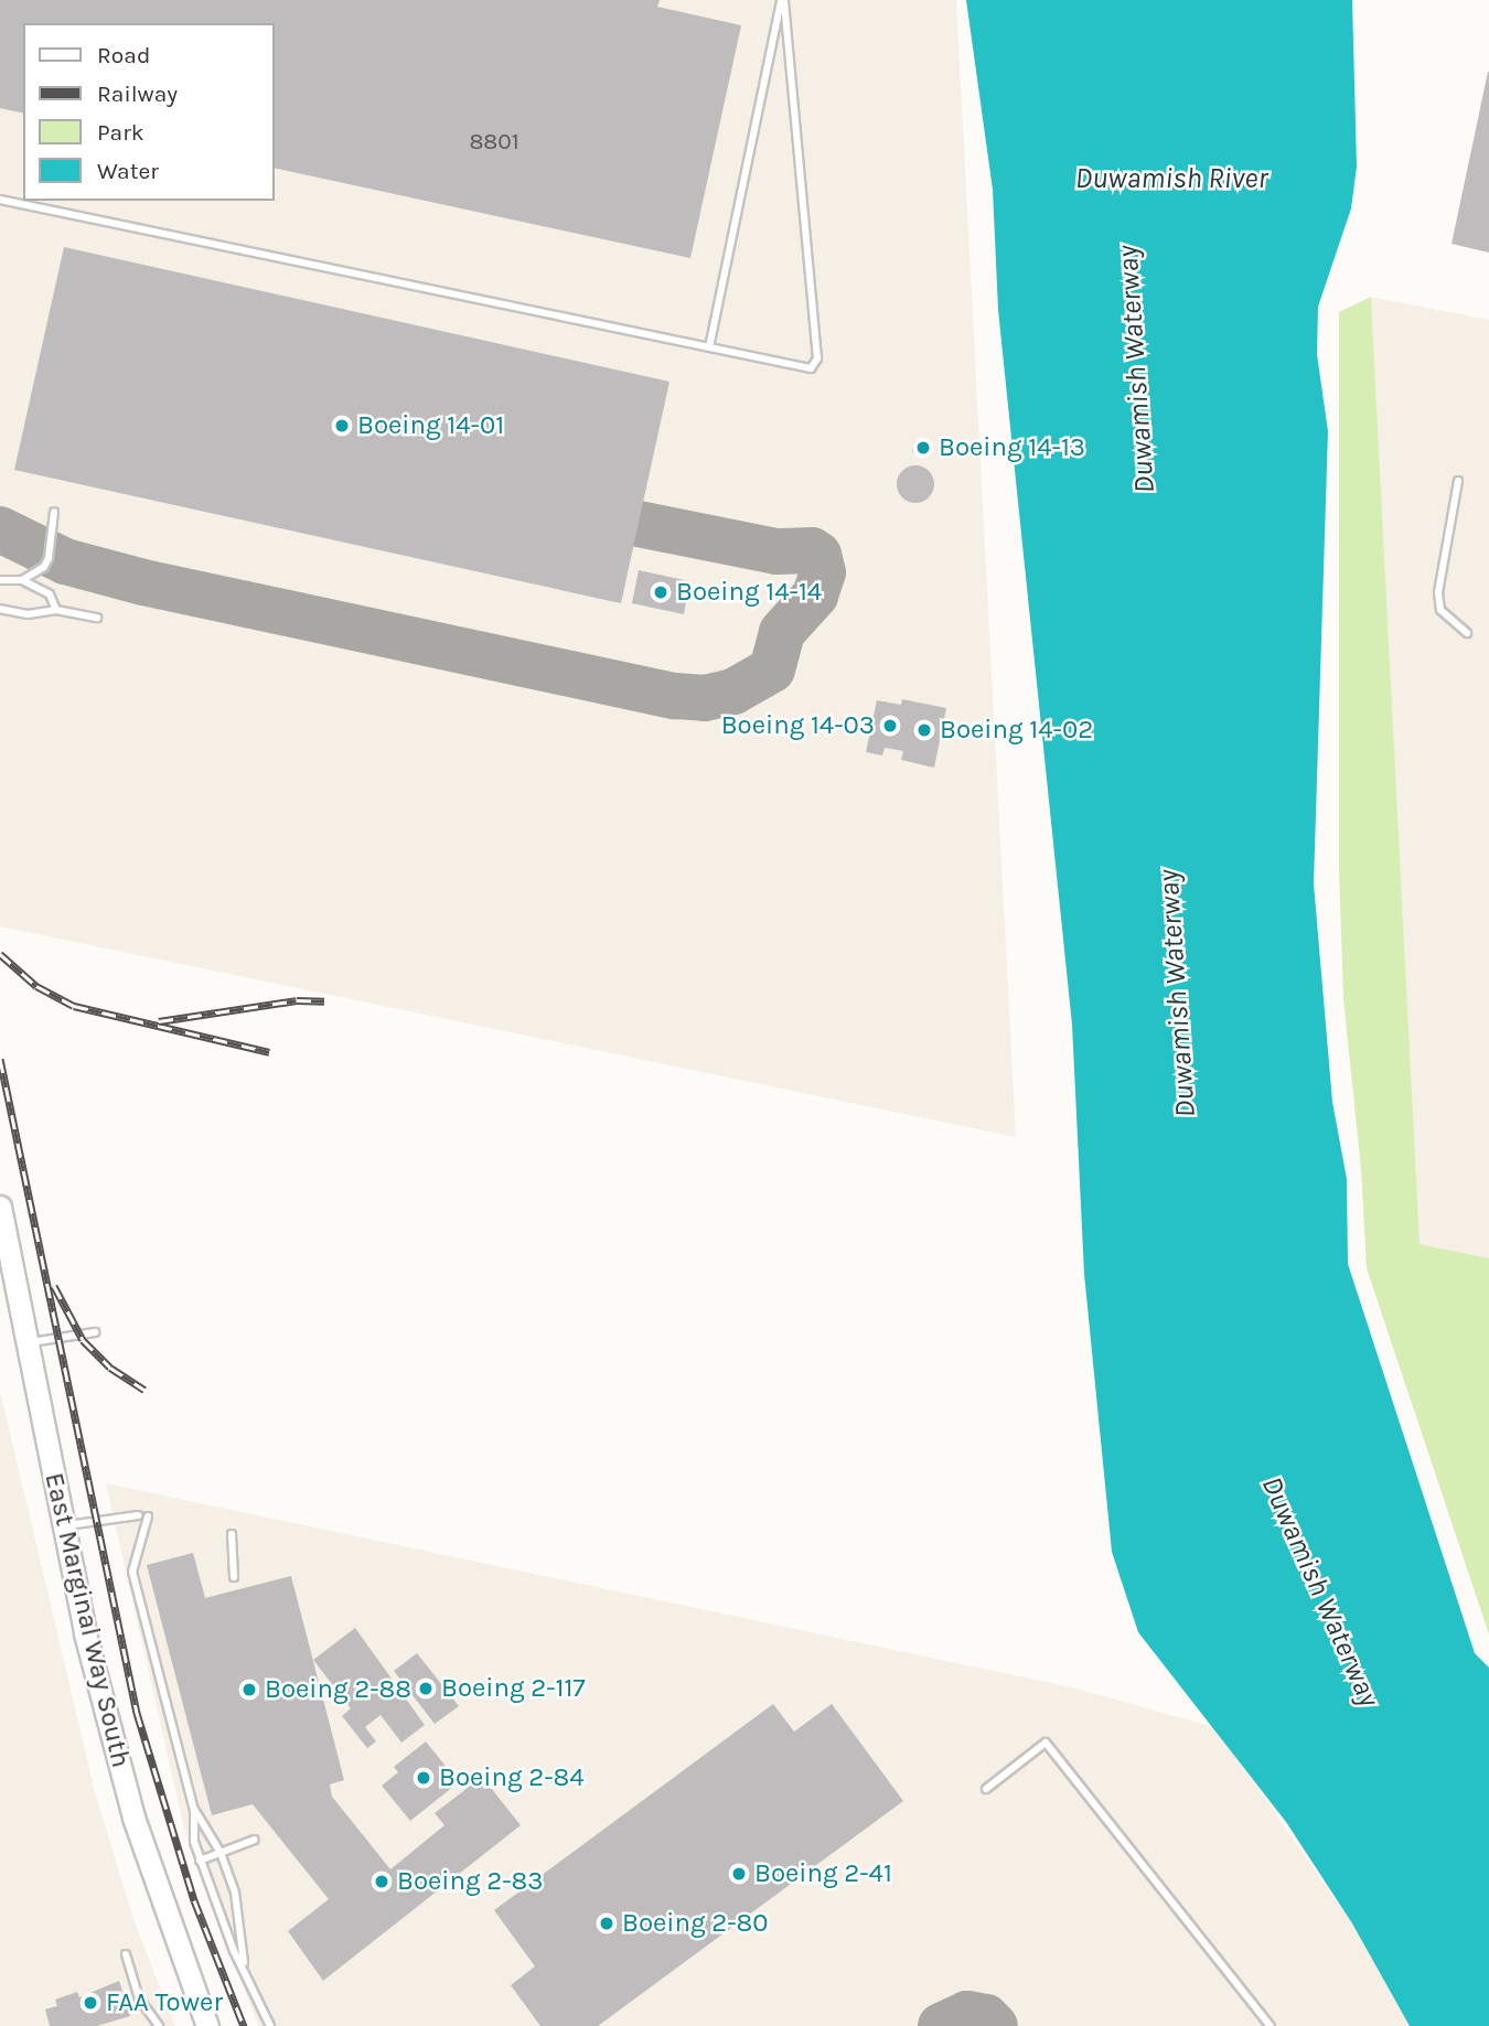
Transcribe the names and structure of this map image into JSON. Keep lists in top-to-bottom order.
{
  "streets": {
    "main road": ["East Marginal Way South"]
  },
  "water": ["Duwamish River", "Duwamish Waterway"],
  "places": [
    "Boeing 14-01",
    "Boeing 14-13",
    "Boeing 14-14",
    "Boeing 14-03",
    "Boeing 14-02",
    "Boeing 2-117",
    "Boeing 2-88",
    "Boeing 2-84",
    "Boeing 2-41",
    "Boeing 2-83",
    "Boeing 2-80",
    "FAA Tower"
  ],
  "house_numbers": ["8801"],
  "legend": [
    "Road",
    "Railway",
    "Park",
    "Water"
  ]
}
